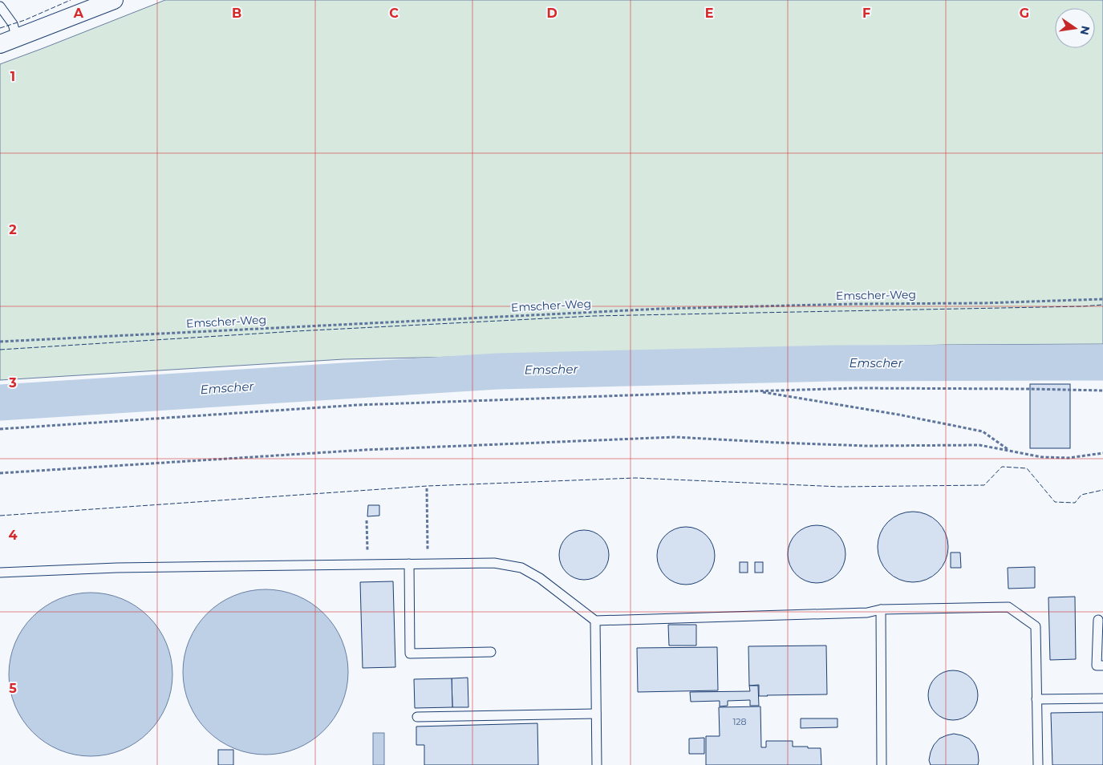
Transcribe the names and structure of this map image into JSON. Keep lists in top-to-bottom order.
{
  "streets": {
    "path": ["Emscher-Weg"]
  },
  "water": ["Emscher"],
  "house_numbers": ["128"],
  "north": "right",
  "grid": {
    "columns": [
      "A",
      "B",
      "C",
      "D",
      "E",
      "F",
      "G"
    ],
    "rows": [
      "1",
      "2",
      "3",
      "4",
      "5"
    ]
  }
}
